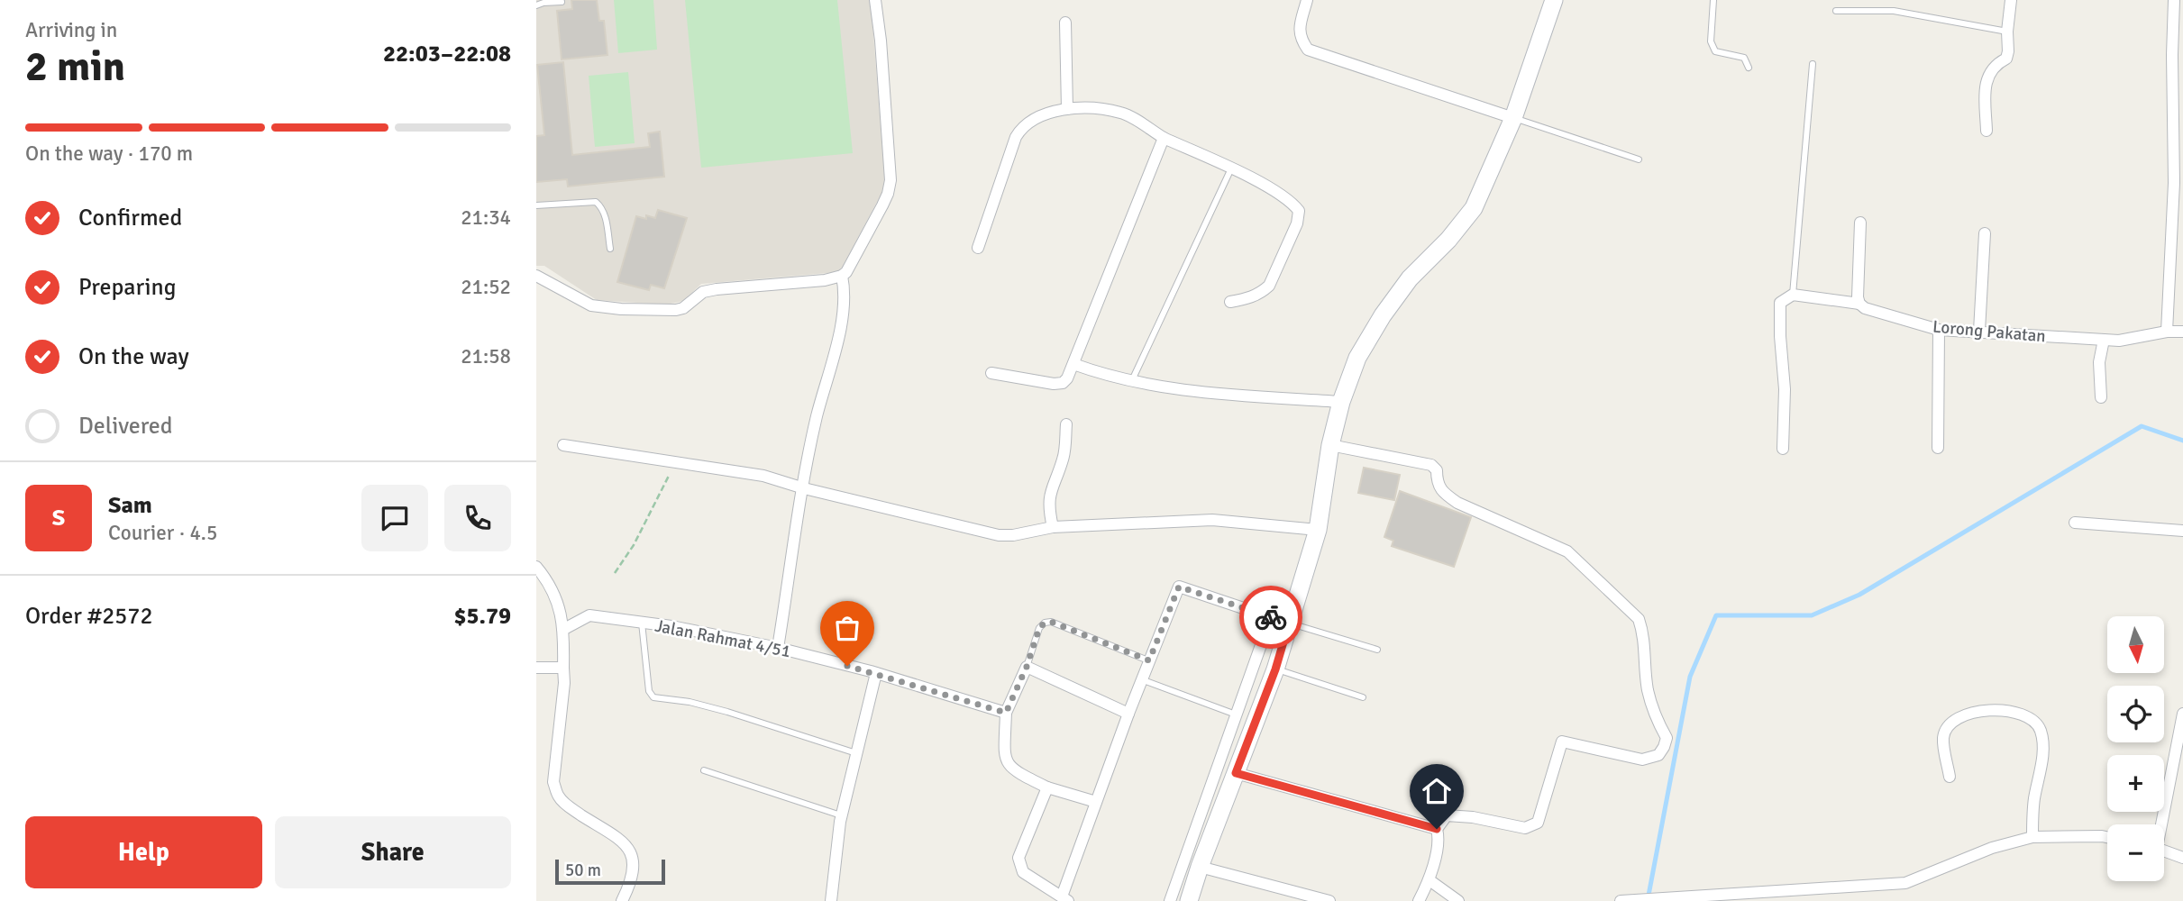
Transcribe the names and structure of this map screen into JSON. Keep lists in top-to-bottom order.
{
  "streets": {
    "street": ["Lorong Pakatan", "Jalan Rahmat 4/51"]
  },
  "scale_bar": "50 m",
  "north": "bottom",
  "page": {
    "heading": ["2 min", "Arriving in", "22:03–22:08"],
    "panel": [
      "Sam",
      "Courier · 4.5",
      "Order #2572",
      "$5.79"
    ],
    "bar": "On the way · 170 m",
    "list": [
      ["Confirmed", "21:34"],
      ["Preparing", "21:52"],
      ["On the way", "21:58"],
      "Delivered"
    ],
    "round": "S",
    "map_buttons": ["+", "−"],
    "buttons": ["Help", "Share"],
    "scale": "50 m"
  }
}
